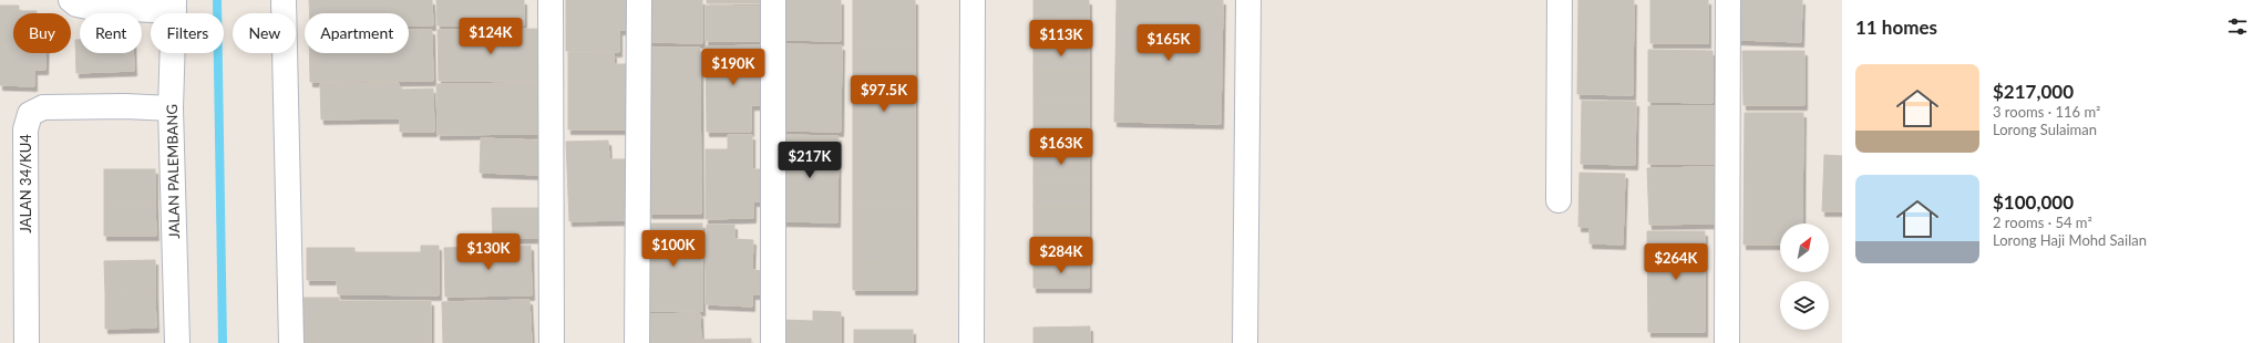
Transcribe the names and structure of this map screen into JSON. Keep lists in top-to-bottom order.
{
  "streets": {
    "street": ["JALAN PALEMBANG", "JALAN 34/KU4"]
  },
  "crossings": [
    ["JALAN PALEMBANG", "JALAN 34/KU4"]
  ],
  "north": "top right",
  "page": {
    "heading": "11 homes",
    "chip": [
      "Buy",
      "Rent",
      "Filters",
      "New",
      "Apartment"
    ],
    "price": [
      "$124K",
      "$113K",
      "$165K",
      "$190K",
      "$97.5K",
      "$163K",
      "$217K",
      "$100K",
      "$130K",
      "$284K",
      "$264K"
    ],
    "list": [
      {
        "name": "$217,000",
        "note": "3 rooms · 116 m² · Lorong Sulaiman"
      },
      {
        "name": "$100,000",
        "note": "2 rooms · 54 m² · Lorong Haji Mohd Sailan"
      }
    ]
  }
}
